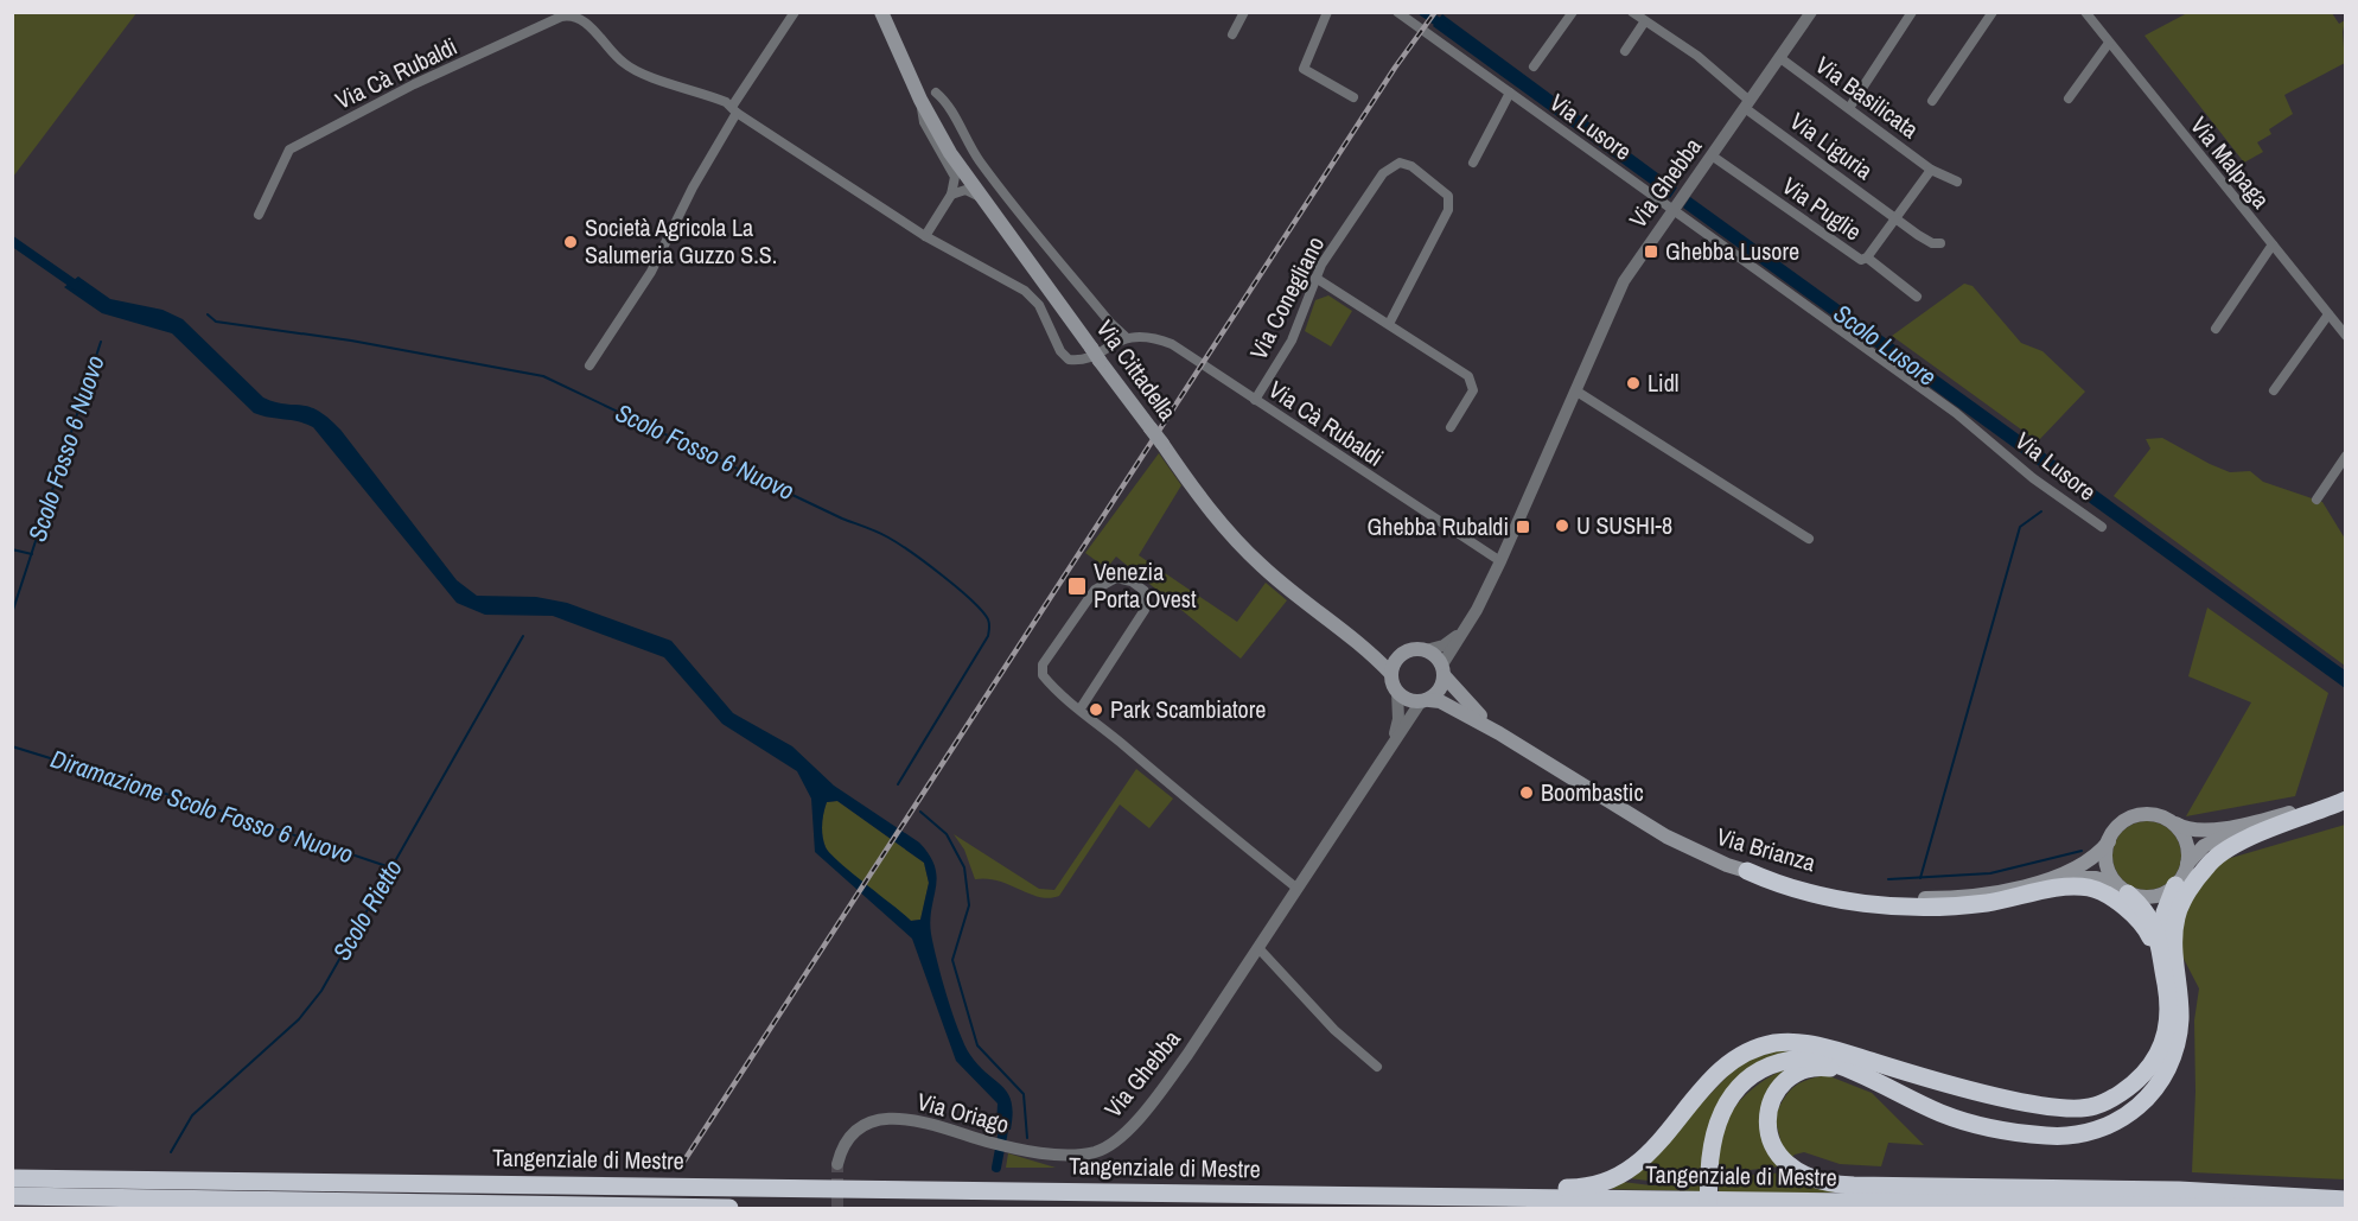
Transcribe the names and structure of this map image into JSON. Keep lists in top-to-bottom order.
{
  "streets": {
    "highway": ["Tangenziale di Mestre"],
    "main road": ["Via Cittadella", "Via Brianza"],
    "street": [
      "Via Cà Rubaldi",
      "Via Basilicata",
      "Via Lusore",
      "Via Liguria",
      "Via Malpaga",
      "Via Ghebba",
      "Via Puglie",
      "Via Conegliano",
      "Via Oriago"
    ]
  },
  "crossings": [
    ["Via Cà Rubaldi", "Via Ghebba"],
    ["Via Cà Rubaldi", "Via Conegliano"],
    ["Via Basilicata", "Via Ghebba"],
    ["Via Basilicata", "Via Puglie"],
    ["Via Lusore", "Via Ghebba"],
    ["Via Liguria", "Via Ghebba"],
    ["Via Liguria", "Via Puglie"],
    ["Via Ghebba", "Via Puglie"],
    ["Via Ghebba", "Via Cittadella"],
    ["Via Ghebba", "Via Brianza"],
    ["Via Ghebba", "Via Oriago"],
    ["Via Cittadella", "Via Brianza"]
  ],
  "water": [
    "Scolo Lusore",
    "Scolo Fosso 6 Nuovo",
    "Diramazione Scolo Fosso 6 Nuovo",
    "Scolo Rietto"
  ],
  "places": {
    "other": [
      "Società Agricola La Salumeria Guzzo S.S.",
      "Lidl",
      "U SUSHI-8",
      "Park Scambiatore",
      "Boombastic"
    ],
    "transit": ["Ghebba Lusore", "Ghebba Rubaldi", "Venezia Porta Ovest"]
  }
}
